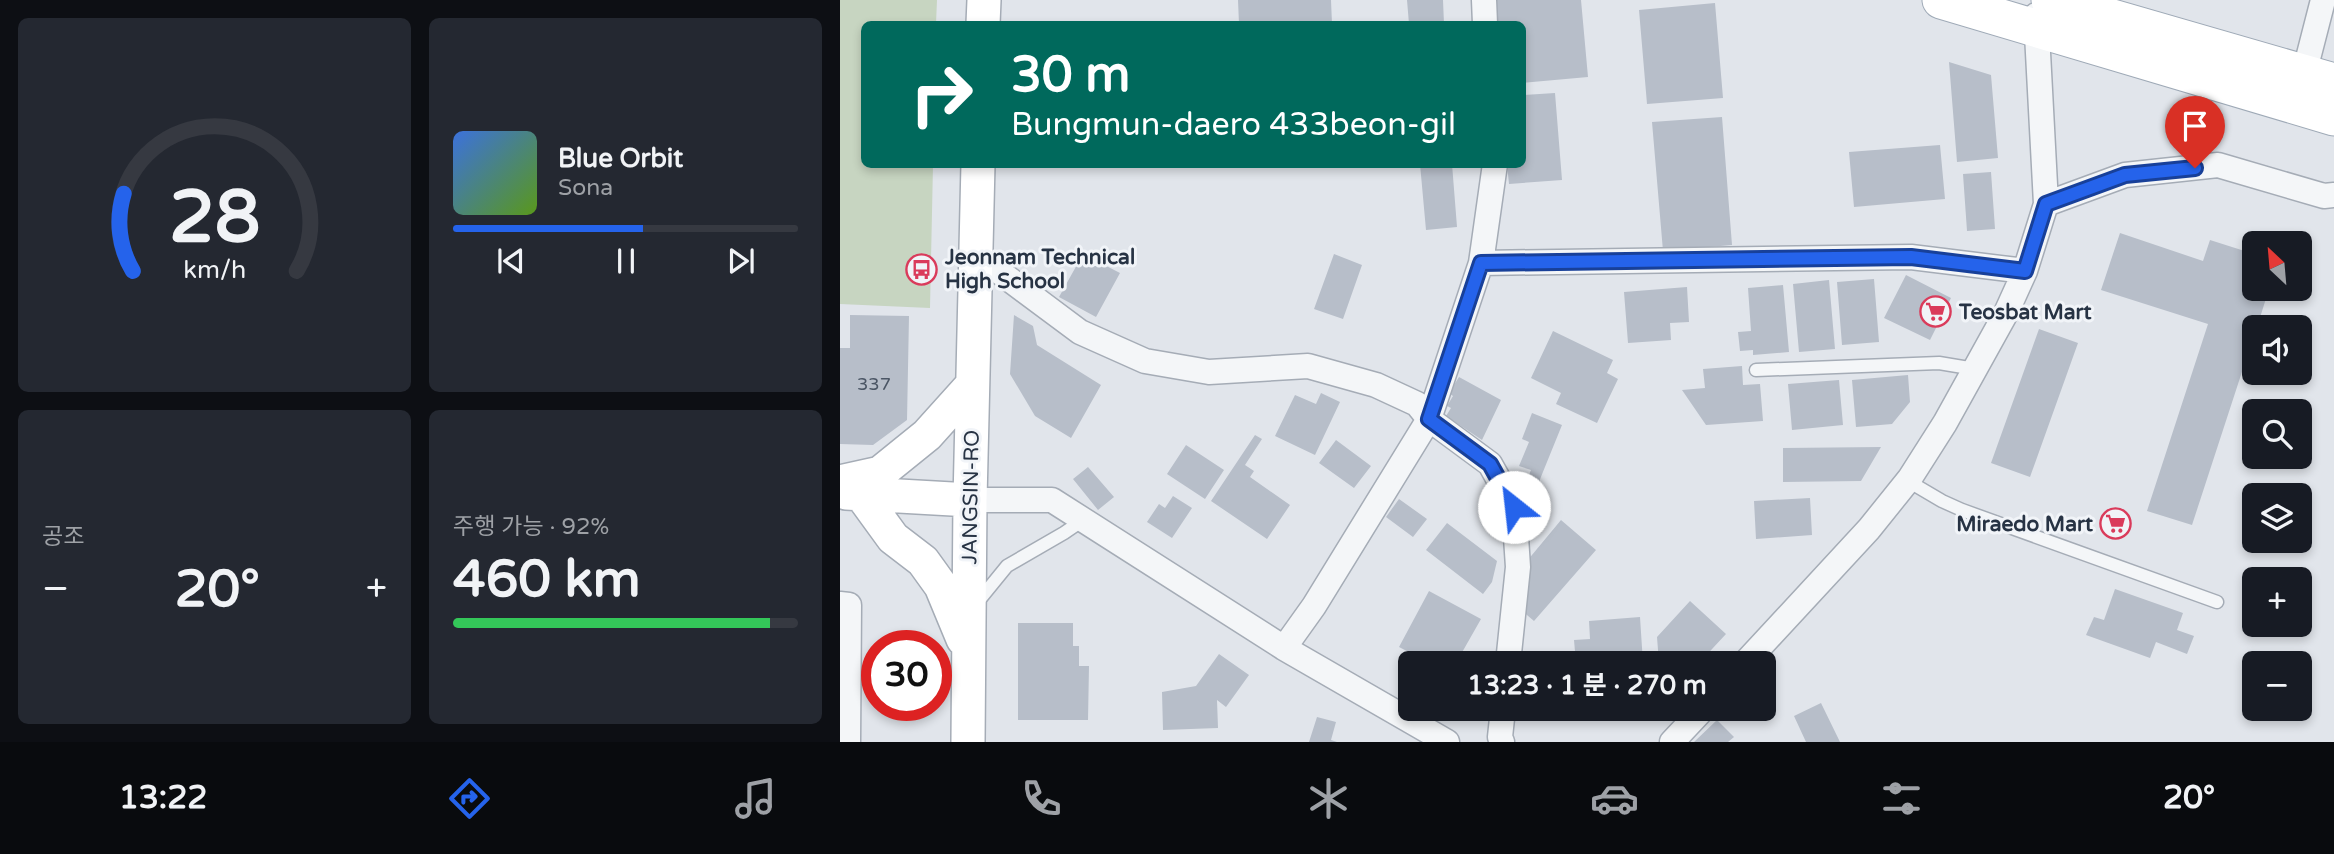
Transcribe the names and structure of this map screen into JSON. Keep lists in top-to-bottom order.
{
  "streets": {
    "main road": ["JANGSIN-RO"]
  },
  "places": {
    "bus stop": ["Jeonnam Technical High School"],
    "supermarket": ["Teosbat Mart", "Miraedo Mart"]
  },
  "house_numbers": ["337"],
  "north": "top left",
  "page": {
    "turn": ["30 m", "Bungmun-daero 433beon-gil"],
    "song": ["Blue Orbit", "Sona"],
    "map_buttons": ["+", "−"],
    "tile": [
      "공조",
      ["주행 가능 · 92%", "460 km"]
    ],
    "heat": ["−", "20°", "+"],
    "limit": "30",
    "trip": "13:23 · 1 분 · 270 m",
    "tabs": ["13:22", "20°"],
    "gauge": ["28", "km/h"]
  }
}
